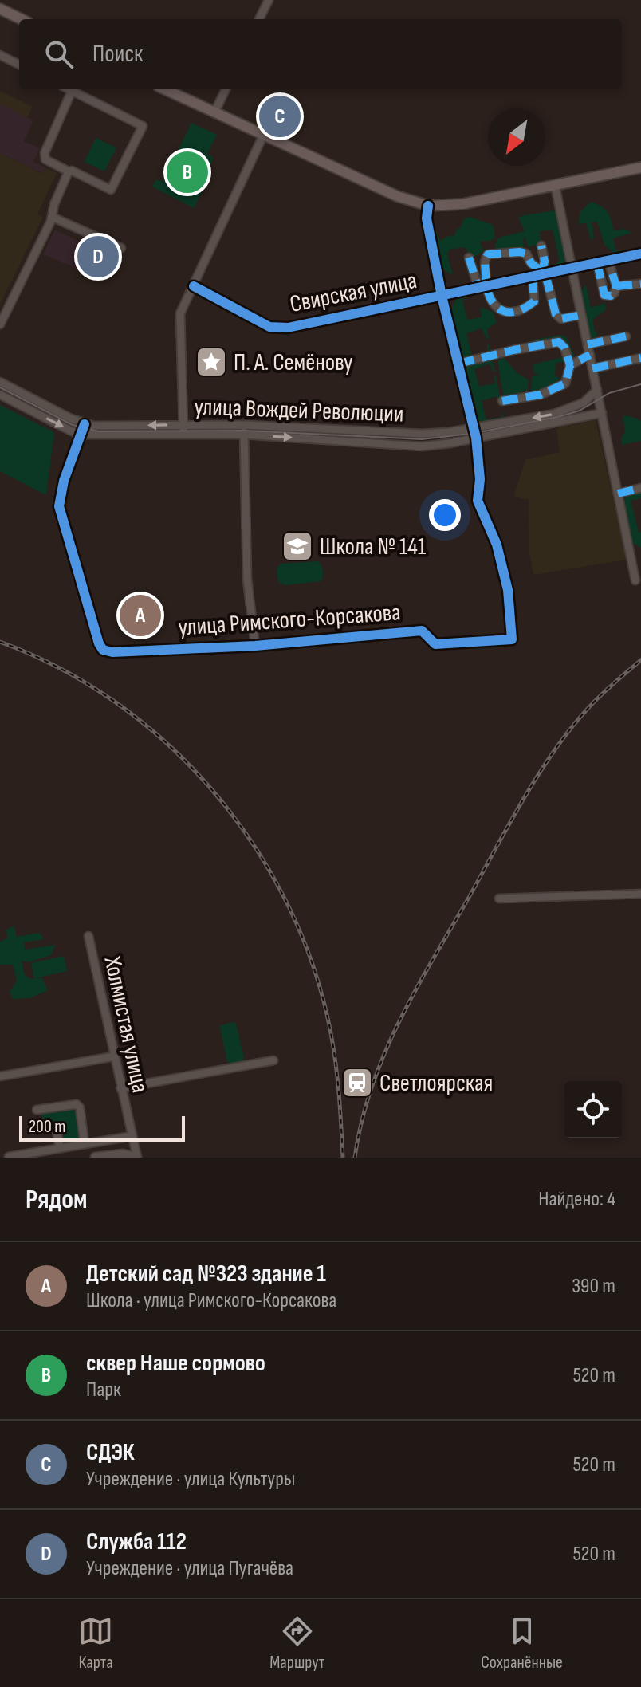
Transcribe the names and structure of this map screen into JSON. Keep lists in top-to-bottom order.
{
  "streets": {
    "street": [
      "Свирская улица",
      "улица Вождей Революции",
      "улица Римского-Корсакова",
      "Холмистая улица"
    ]
  },
  "crossings": [
    ["улица Вождей Революции", "улица Римского-Корсакова"]
  ],
  "places": {
    "place": ["П. А. Семёнову"],
    "school or university": ["Школа № 141"],
    "station": ["Светлоярская"]
  },
  "scale_bar": "200 m",
  "north": "bottom left",
  "page": {
    "search": "Поиск",
    "pins": [
      "C",
      "B",
      "D",
      "A"
    ],
    "scale": "200 m",
    "heading": ["Рядом", "Найдено: 4"],
    "list": [
      {
        "mark": "A",
        "name": "Детский сад №323 здание 1",
        "note": "Школа · улица Римского-Корсакова",
        "value": "390 m"
      },
      {
        "mark": "B",
        "name": "сквер Наше сормово",
        "note": "Парк",
        "value": "520 m"
      },
      {
        "mark": "C",
        "name": "СДЭК",
        "note": "Учреждение · улица Культуры",
        "value": "520 m"
      },
      {
        "mark": "D",
        "name": "Служба 112",
        "note": "Учреждение · улица Пугачёва",
        "value": "520 m"
      }
    ],
    "nav": ["Карта", "Маршрут", "Сохранённые"]
  }
}
